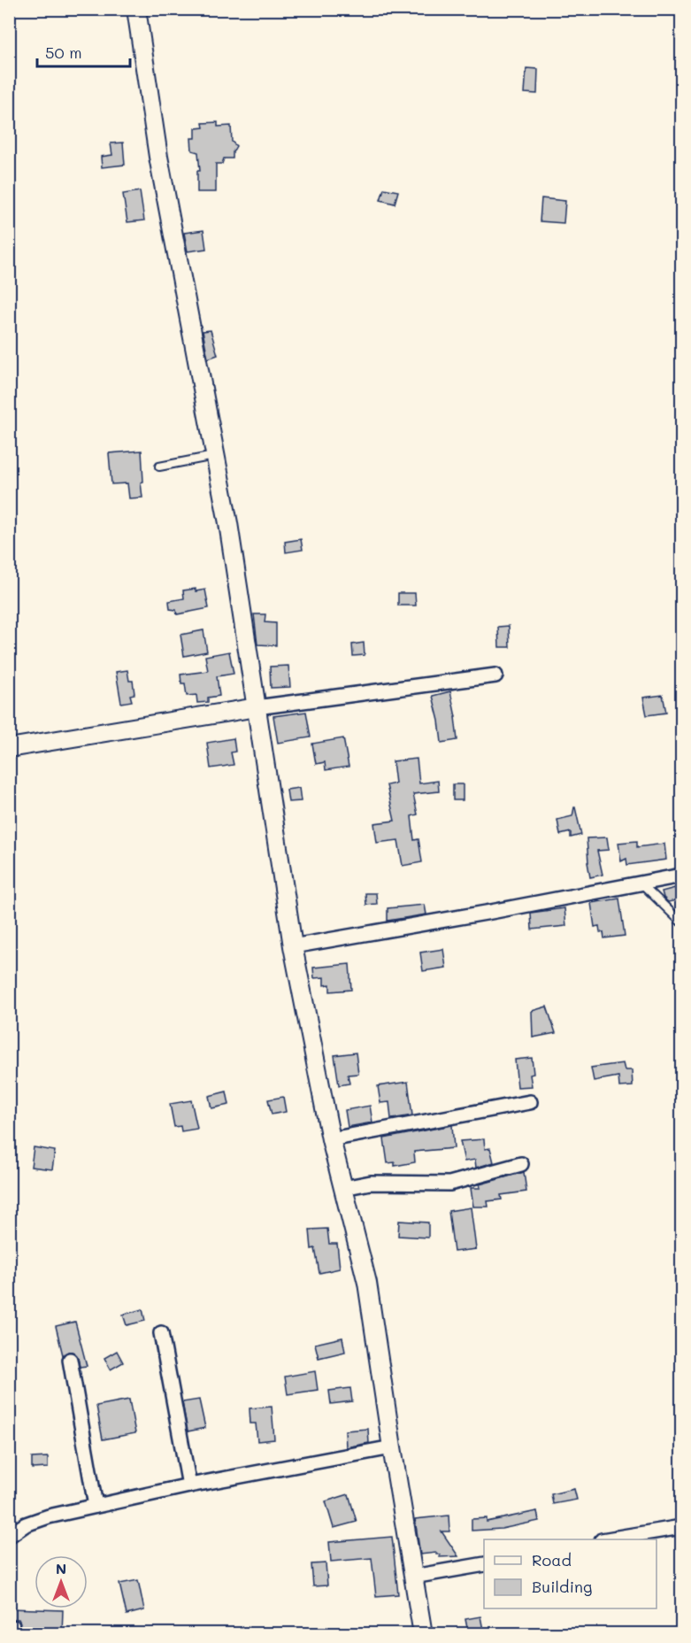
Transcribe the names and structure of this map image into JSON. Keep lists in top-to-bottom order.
{
  "legend": ["Road", "Building"],
  "scale_bar": "50 m",
  "north": "top"
}
